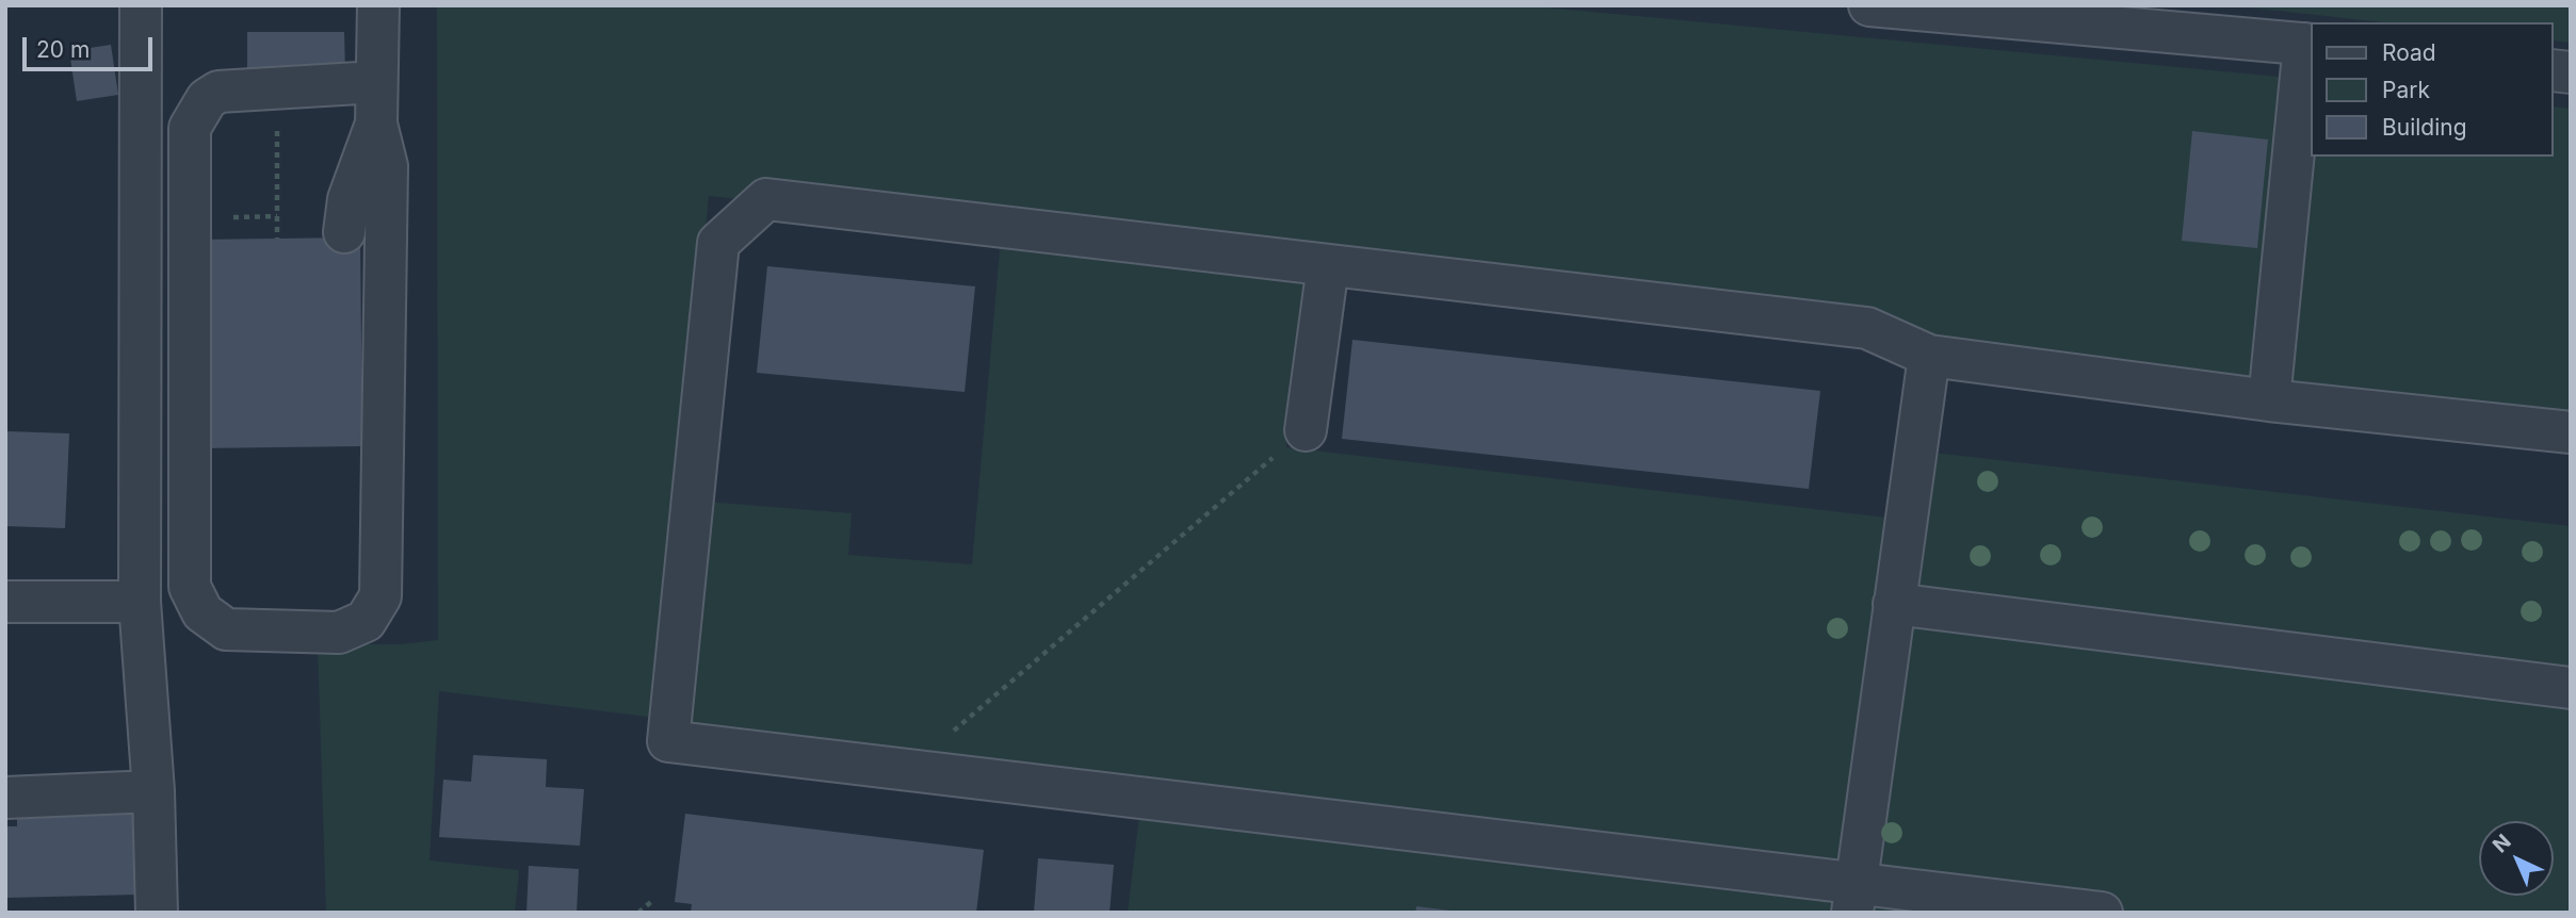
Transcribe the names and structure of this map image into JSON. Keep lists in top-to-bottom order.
{
  "legend": ["Road", "Park", "Building"],
  "scale_bar": "20 m",
  "north": "top left"
}
